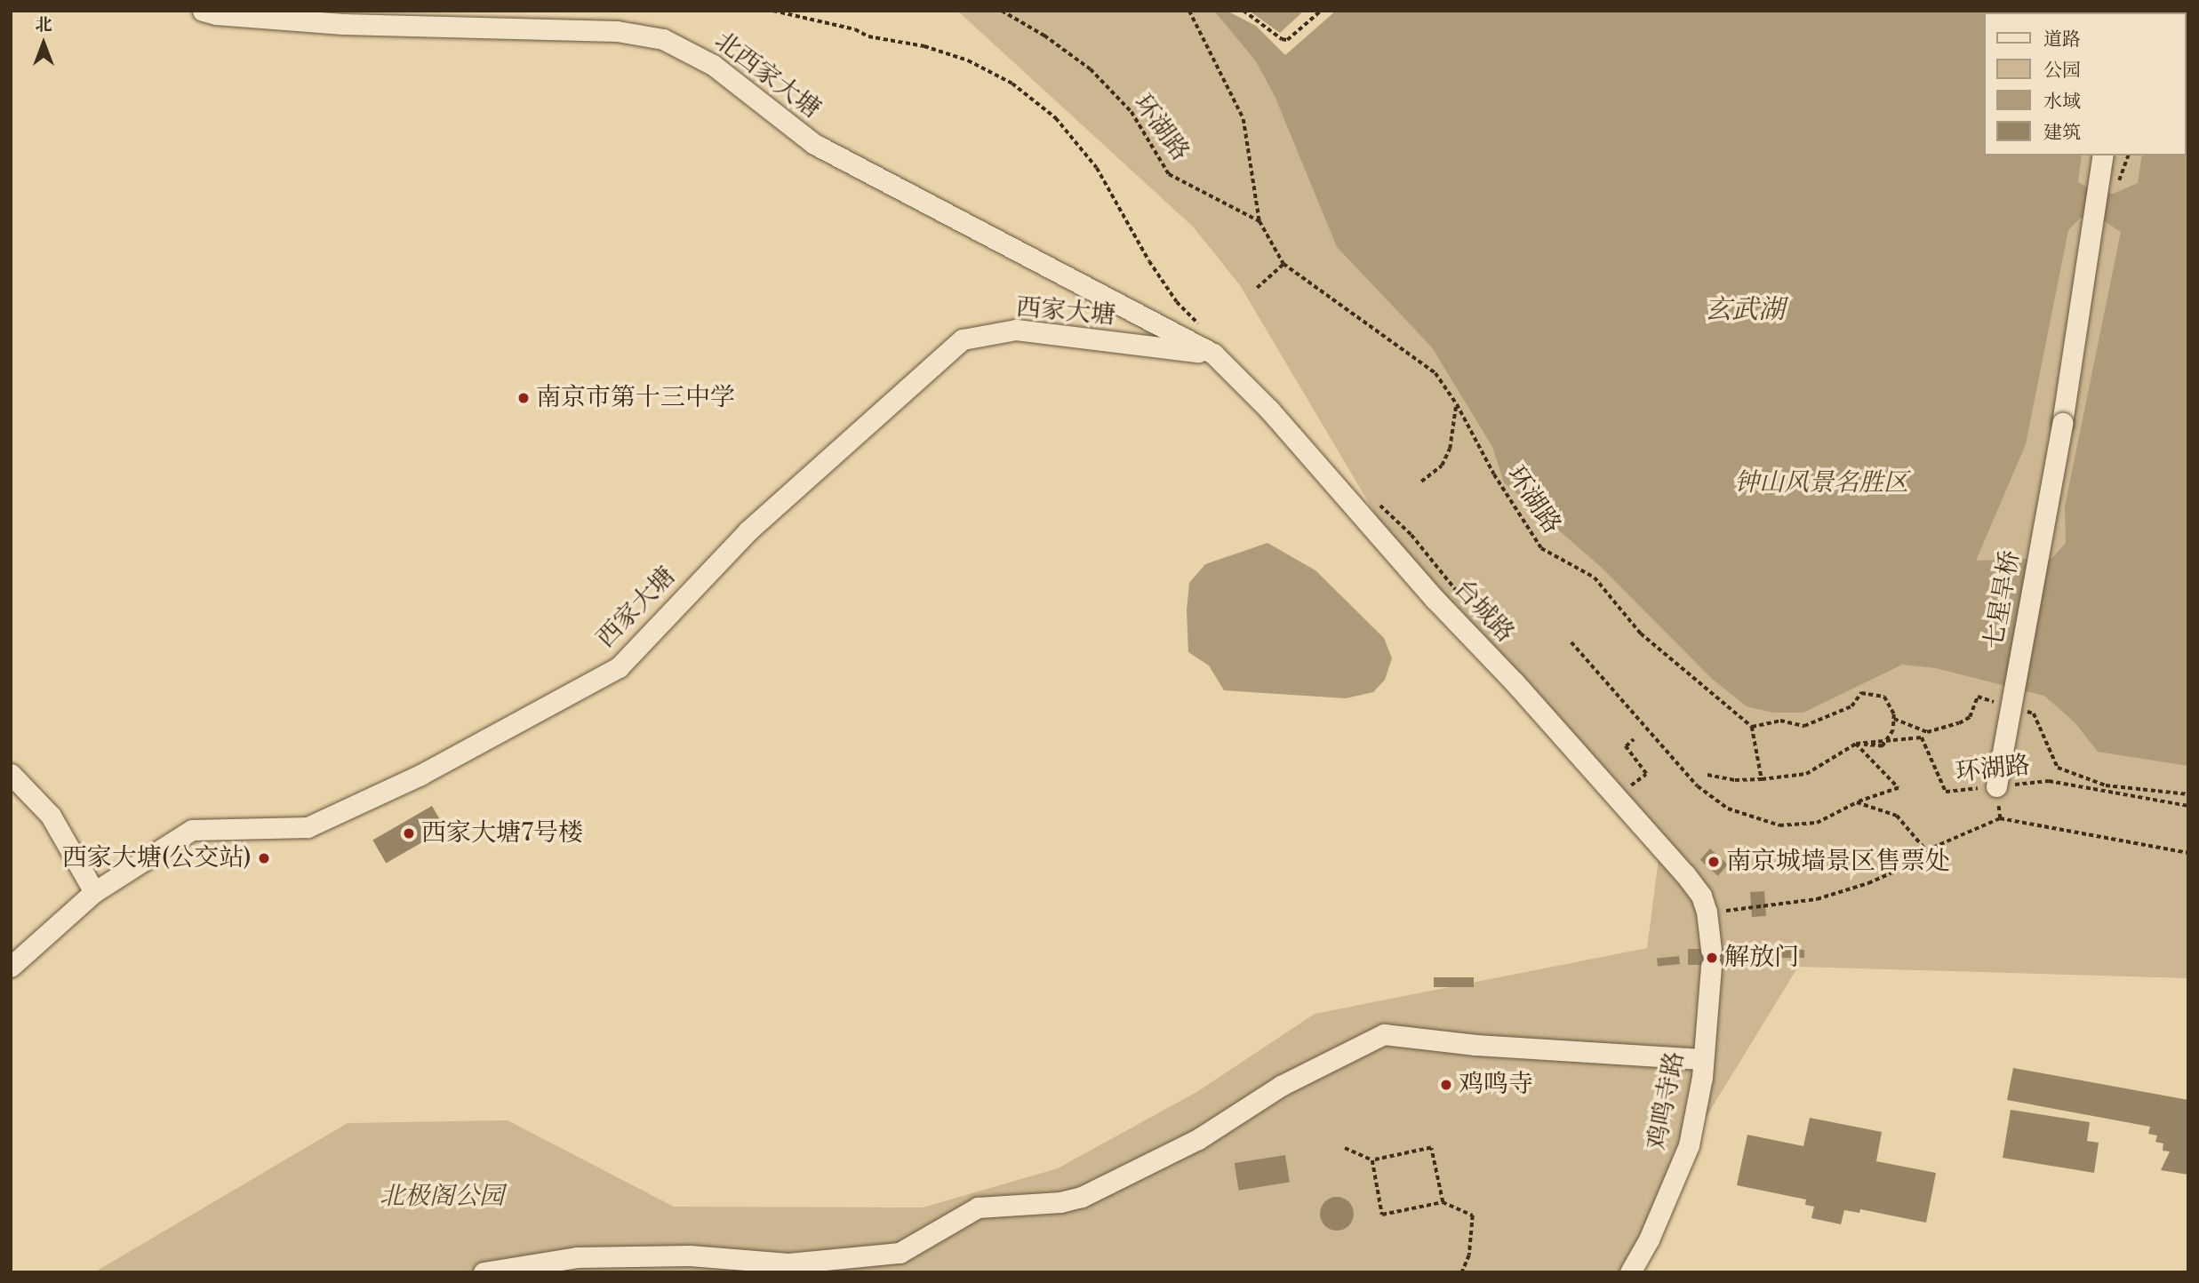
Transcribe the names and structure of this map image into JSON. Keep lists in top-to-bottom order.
{
  "streets": {
    "street": [
      "北西家大塘",
      "西家大塘",
      "七星旱桥",
      "台城路",
      "鸡鸣寺路"
    ],
    "path": ["环湖路"]
  },
  "crossings": [
    ["北西家大塘", "西家大塘"],
    ["北西家大塘", "台城路"],
    ["环湖路", "七星旱桥"],
    ["西家大塘", "台城路"],
    ["台城路", "鸡鸣寺路"]
  ],
  "water": ["玄武湖"],
  "parks": ["钟山风景名胜区", "北极阁公园"],
  "places": [
    "南京市第十三中学",
    "西家大塘7号楼",
    "西家大塘(公交站)",
    "南京城墙景区售票处",
    "解放门",
    "鸡鸣寺"
  ],
  "legend": [
    "道路",
    "公园",
    "水域",
    "建筑"
  ],
  "north": "top"
}
